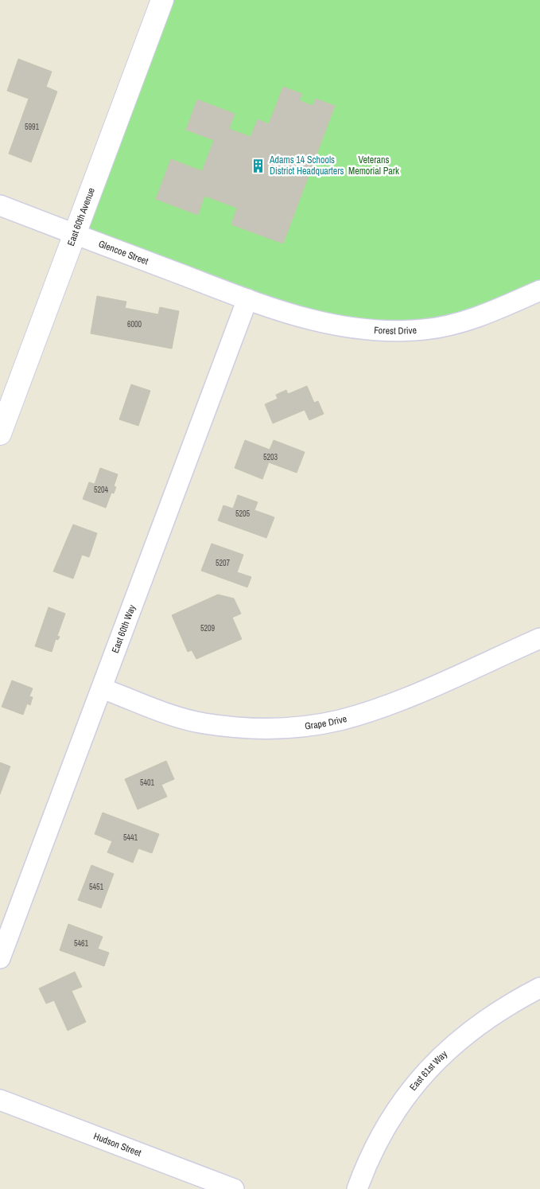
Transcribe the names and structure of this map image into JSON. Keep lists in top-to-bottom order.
{
  "streets": {
    "street": [
      "East 60th Avenue",
      "Glencoe Street",
      "Forest Drive",
      "East 60th Way",
      "Grape Drive",
      "East 61st Way",
      "Hudson Street"
    ]
  },
  "crossings": [
    ["East 60th Avenue", "Glencoe Street"],
    ["Glencoe Street", "Forest Drive"],
    ["Glencoe Street", "East 60th Way"],
    ["Forest Drive", "East 60th Way"],
    ["East 60th Way", "Grape Drive"]
  ],
  "parks": ["Veterans Memorial Park"],
  "places": {
    "building": ["Adams 14 Schools District Headquarters"]
  },
  "house_numbers": [
    "5991",
    "6000",
    "5203",
    "5204",
    "5205",
    "5207",
    "5209",
    "5401",
    "5441",
    "5451",
    "5461"
  ]
}
